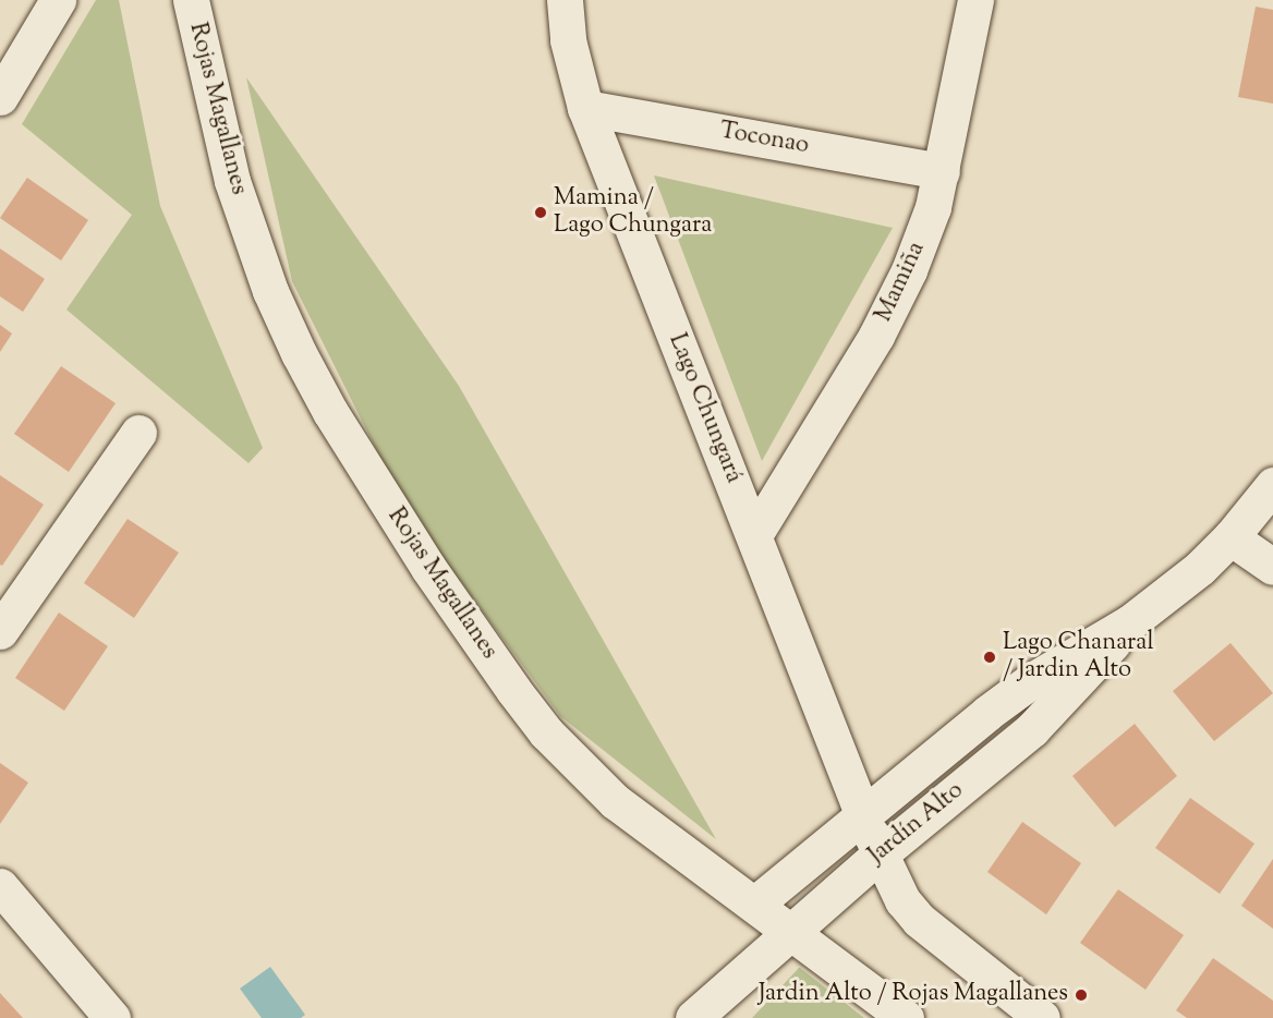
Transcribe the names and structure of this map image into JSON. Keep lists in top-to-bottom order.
{
  "streets": {
    "street": [
      "Rojas Magallanes",
      "Toconao",
      "Mamiña",
      "Lago Chungará",
      "Jardín Alto"
    ]
  },
  "crossings": [
    ["Rojas Magallanes", "Jardín Alto"],
    ["Toconao", "Mamiña"],
    ["Toconao", "Lago Chungará"],
    ["Mamiña", "Lago Chungará"],
    ["Lago Chungará", "Jardín Alto"]
  ],
  "places": ["Mamina / Lago Chungara", "Lago Chanaral / Jardin Alto", "Jardin Alto / Rojas Magallanes"]
}
